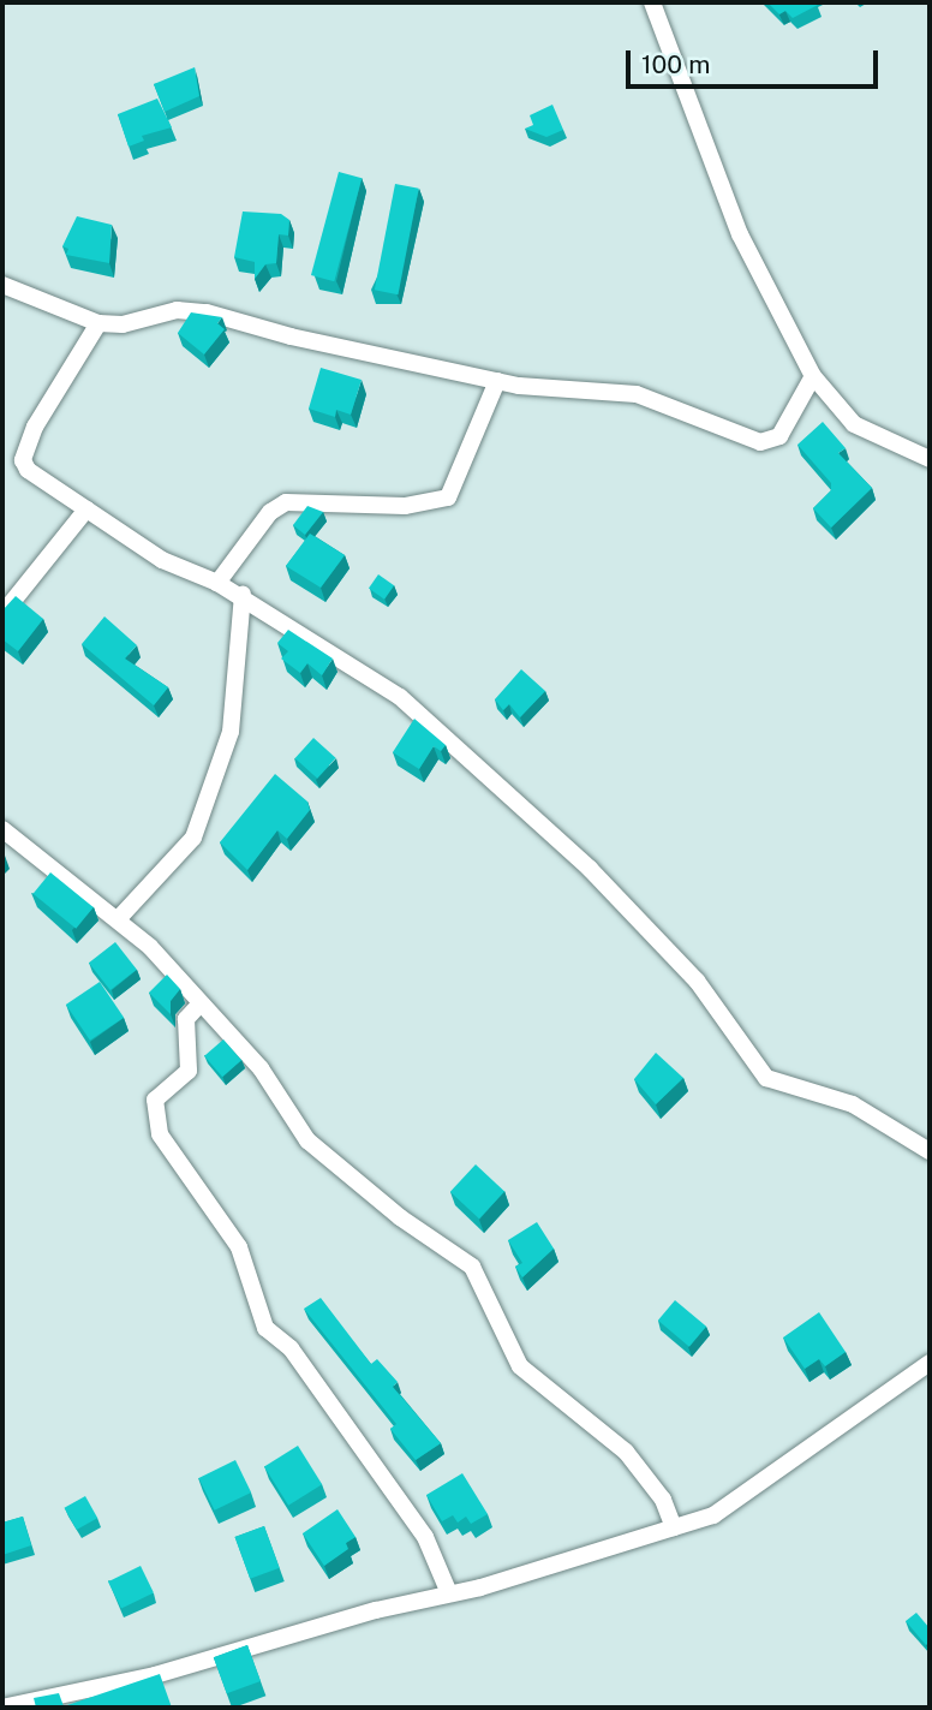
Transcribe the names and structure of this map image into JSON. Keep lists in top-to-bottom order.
{
  "scale_bar": "100 m"
}
